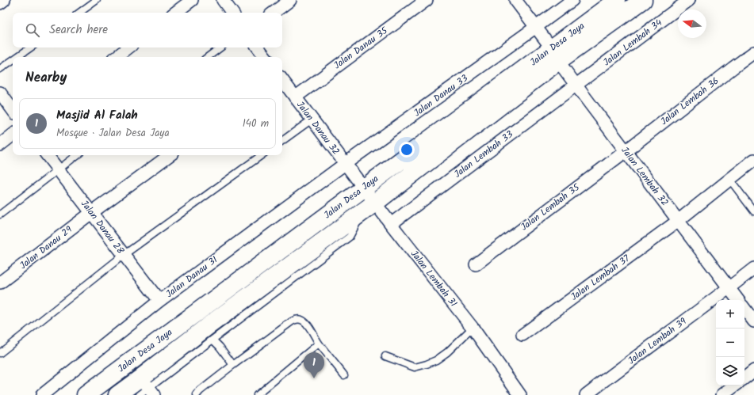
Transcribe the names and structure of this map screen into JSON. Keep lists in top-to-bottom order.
{
  "streets": {
    "main road": ["Jalan Desa Jaya"],
    "street": [
      "Jalan Lembah 34",
      "Jalan Danau 35",
      "Jalan Danau 33",
      "Jalan Lembah 36",
      "Jalan Danau 32",
      "Jalan Lembah 33",
      "Jalan Lembah 32",
      "Jalan Lembah 35",
      "Jalan Danau 28",
      "Jalan Danau 29",
      "Jalan Danau 31",
      "Jalan Lembah 37",
      "Jalan Lembah 31",
      "Jalan Lembah 39"
    ]
  },
  "crossings": [
    ["Jalan Lembah 34", "Jalan Lembah 33"],
    ["Jalan Lembah 34", "Jalan Lembah 32"],
    ["Jalan Desa Jaya", "Jalan Lembah 32"],
    ["Jalan Desa Jaya", "Jalan Lembah 31"],
    ["Jalan Danau 35", "Jalan Danau 32"],
    ["Jalan Danau 33", "Jalan Danau 32"],
    ["Jalan Danau 33", "Jalan Lembah 32"],
    ["Jalan Danau 33", "Jalan Danau 31"],
    ["Jalan Danau 33", "Jalan Lembah 31"],
    ["Jalan Lembah 36", "Jalan Lembah 32"],
    ["Jalan Lembah 36", "Jalan Lembah 35"],
    ["Jalan Danau 32", "Jalan Danau 31"],
    ["Jalan Danau 32", "Jalan Lembah 31"],
    ["Jalan Lembah 33", "Jalan Lembah 32"],
    ["Jalan Lembah 33", "Jalan Lembah 31"],
    ["Jalan Lembah 32", "Jalan Lembah 35"],
    ["Jalan Lembah 32", "Jalan Lembah 37"],
    ["Jalan Lembah 32", "Jalan Lembah 39"],
    ["Jalan Danau 28", "Jalan Danau 29"],
    ["Jalan Danau 28", "Jalan Danau 31"],
    ["Jalan Danau 31", "Jalan Lembah 31"]
  ],
  "north": "left",
  "page": {
    "search": "Search here",
    "heading": "Nearby",
    "list": [
      {
        "mark": "1",
        "name": "Masjid Al Falah",
        "note": "Mosque · Jalan Desa Jaya",
        "value": "140 m"
      }
    ],
    "map_buttons": ["+", "−"],
    "pins": "1"
  }
}
